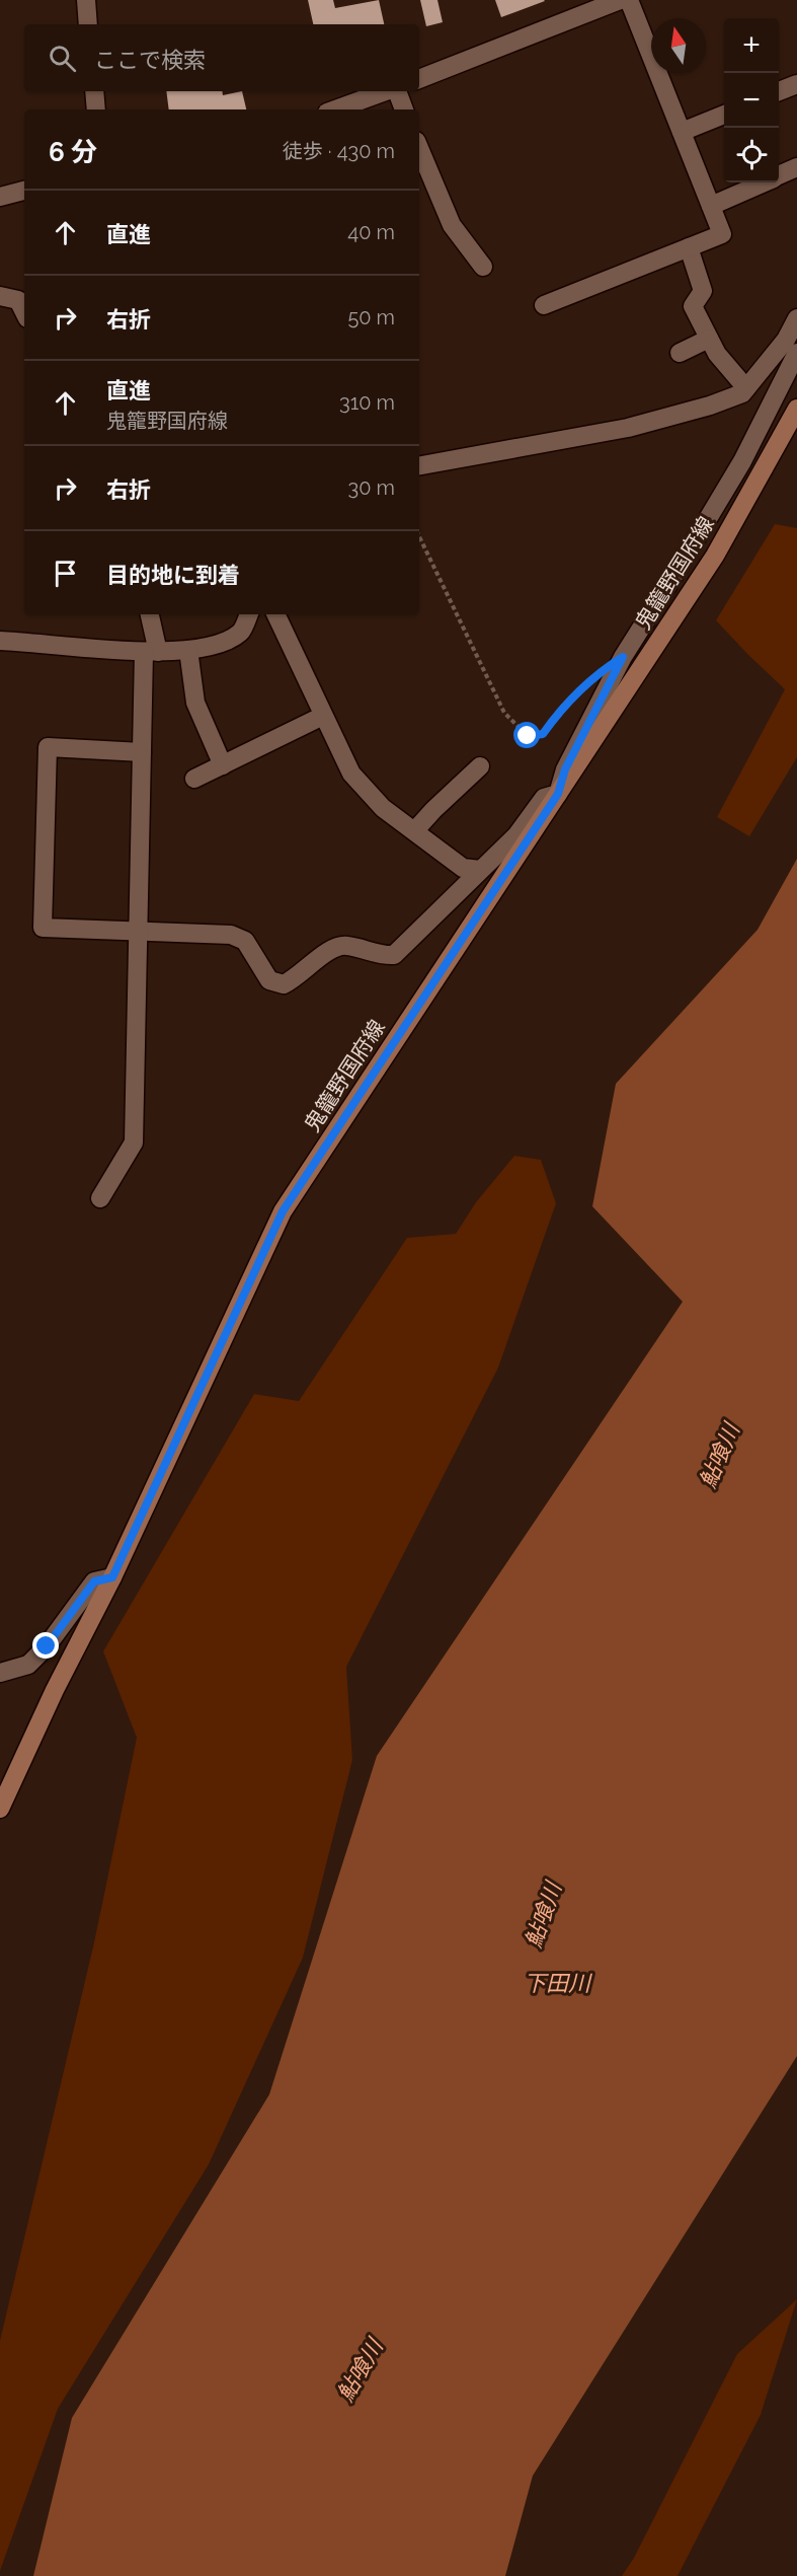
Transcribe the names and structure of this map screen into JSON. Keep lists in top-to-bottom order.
{
  "streets": {
    "main road": ["鬼籠野国府線"]
  },
  "water": ["鮎喰川", "下田川"],
  "north": "top",
  "page": {
    "map_buttons": ["+", "−"],
    "search": "ここで検索",
    "heading": ["6 分", "徒歩 · 430 m"],
    "list": [
      ["直進", "40 m"],
      ["右折", "50 m"],
      ["直進", "鬼籠野国府線", "310 m"],
      ["右折", "30 m"],
      "目的地に到着"
    ]
  }
}
